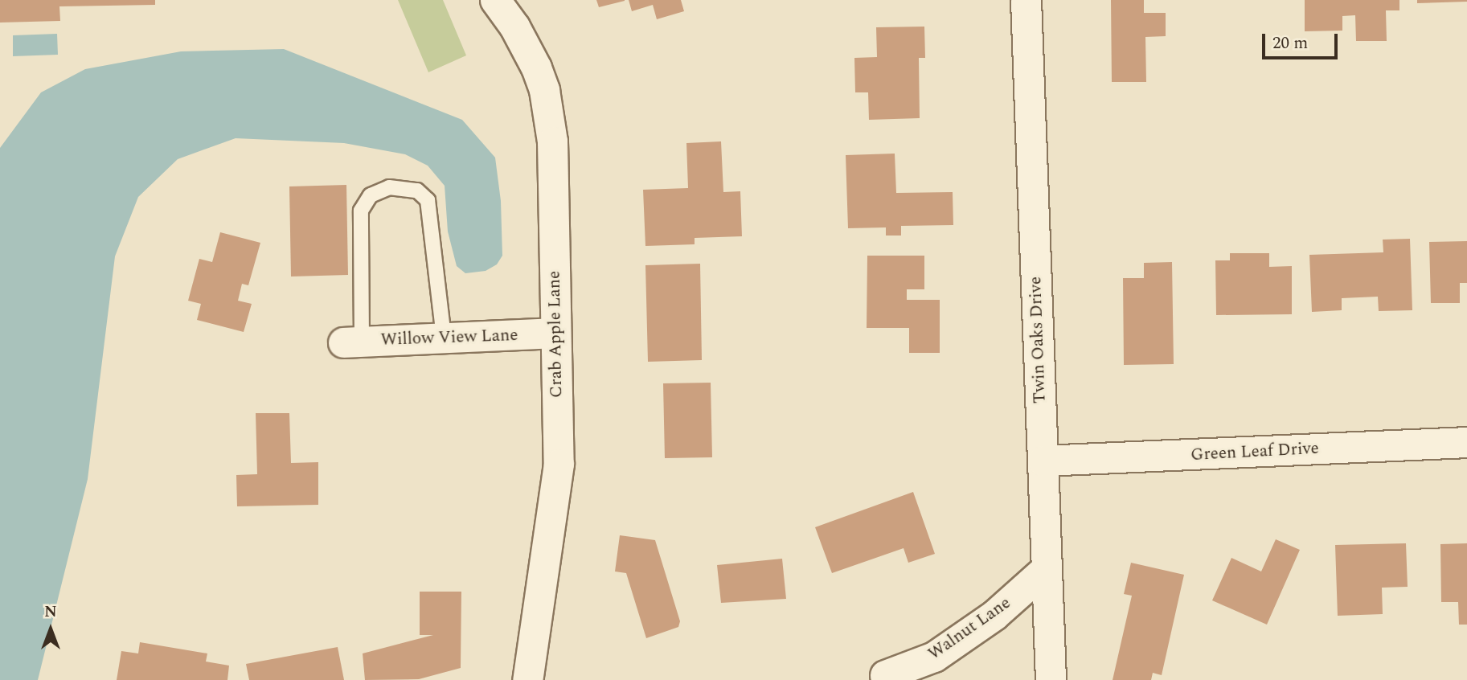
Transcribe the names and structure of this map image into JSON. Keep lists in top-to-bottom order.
{
  "streets": {
    "street": [
      "Crab Apple Lane",
      "Willow View Lane",
      "Twin Oaks Drive",
      "Green Leaf Drive",
      "Walnut Lane"
    ]
  },
  "crossings": [
    ["Crab Apple Lane", "Willow View Lane"],
    ["Twin Oaks Drive", "Green Leaf Drive"],
    ["Twin Oaks Drive", "Walnut Lane"]
  ],
  "scale_bar": "20 m",
  "north": "top"
}
